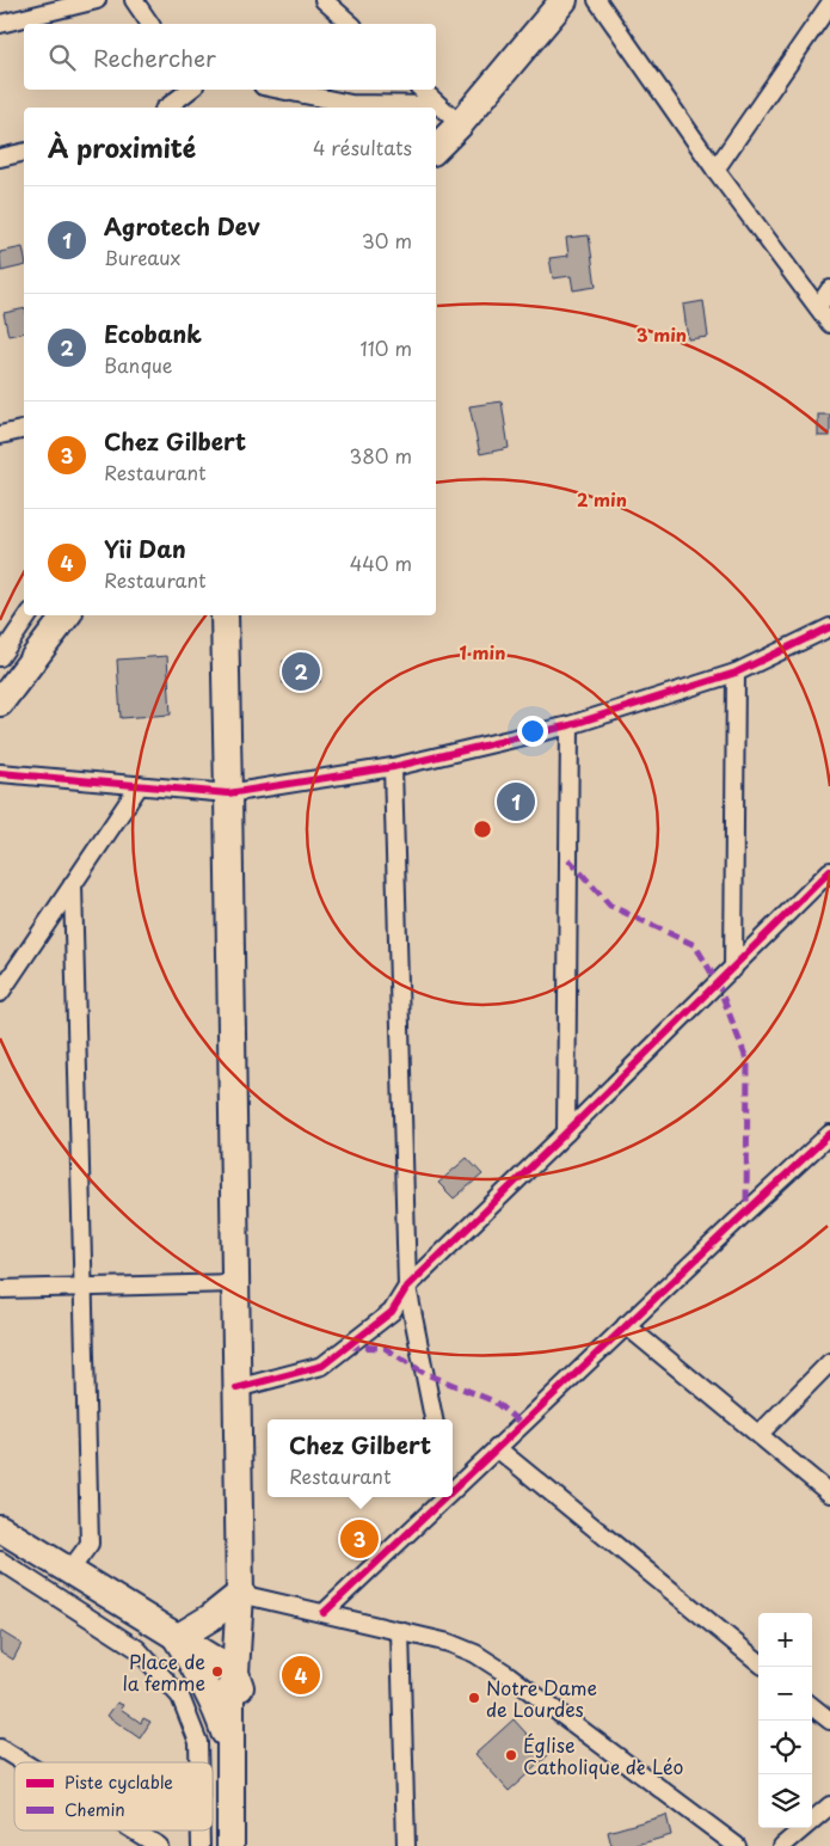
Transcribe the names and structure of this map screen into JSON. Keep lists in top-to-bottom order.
{
  "places": ["Place de la femme", "Notre Dame de Lourdes", "Église Catholique de Léo"],
  "legend": ["Piste cyclable", "Chemin"],
  "page": {
    "search": "Rechercher",
    "heading": ["À proximité", "4 résultats"],
    "list": [
      {
        "mark": "1",
        "name": "Agrotech Dev",
        "note": "Bureaux",
        "value": "30 m"
      },
      {
        "mark": "2",
        "name": "Ecobank",
        "note": "Banque",
        "value": "110 m"
      },
      {
        "mark": "3",
        "name": "Chez Gilbert",
        "note": "Restaurant",
        "value": "380 m"
      },
      {
        "mark": "4",
        "name": "Yii Dan",
        "note": "Restaurant",
        "value": "440 m"
      }
    ],
    "pins": [
      "2",
      "1",
      "3",
      "4"
    ],
    "popup": ["Chez Gilbert", "Restaurant"],
    "map_buttons": ["+", "−"]
  },
  "rings": ["3 min", "2 min", "1 min"]
}
